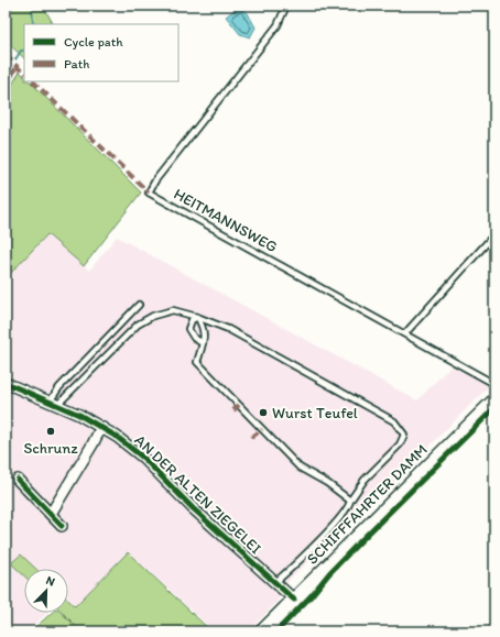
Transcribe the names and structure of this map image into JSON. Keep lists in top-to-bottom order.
{
  "streets": {
    "main road": ["SCHIFFFAHRTER DAMM"],
    "street": ["AN DER ALTEN ZIEGELEI"],
    "lane": ["HEITMANNSWEG"]
  },
  "crossings": [
    ["AN DER ALTEN ZIEGELEI", "SCHIFFFAHRTER DAMM"]
  ],
  "places": ["Wurst Teufel", "Schrunz"],
  "legend": ["Cycle path", "Path"],
  "north": "top right"
}
